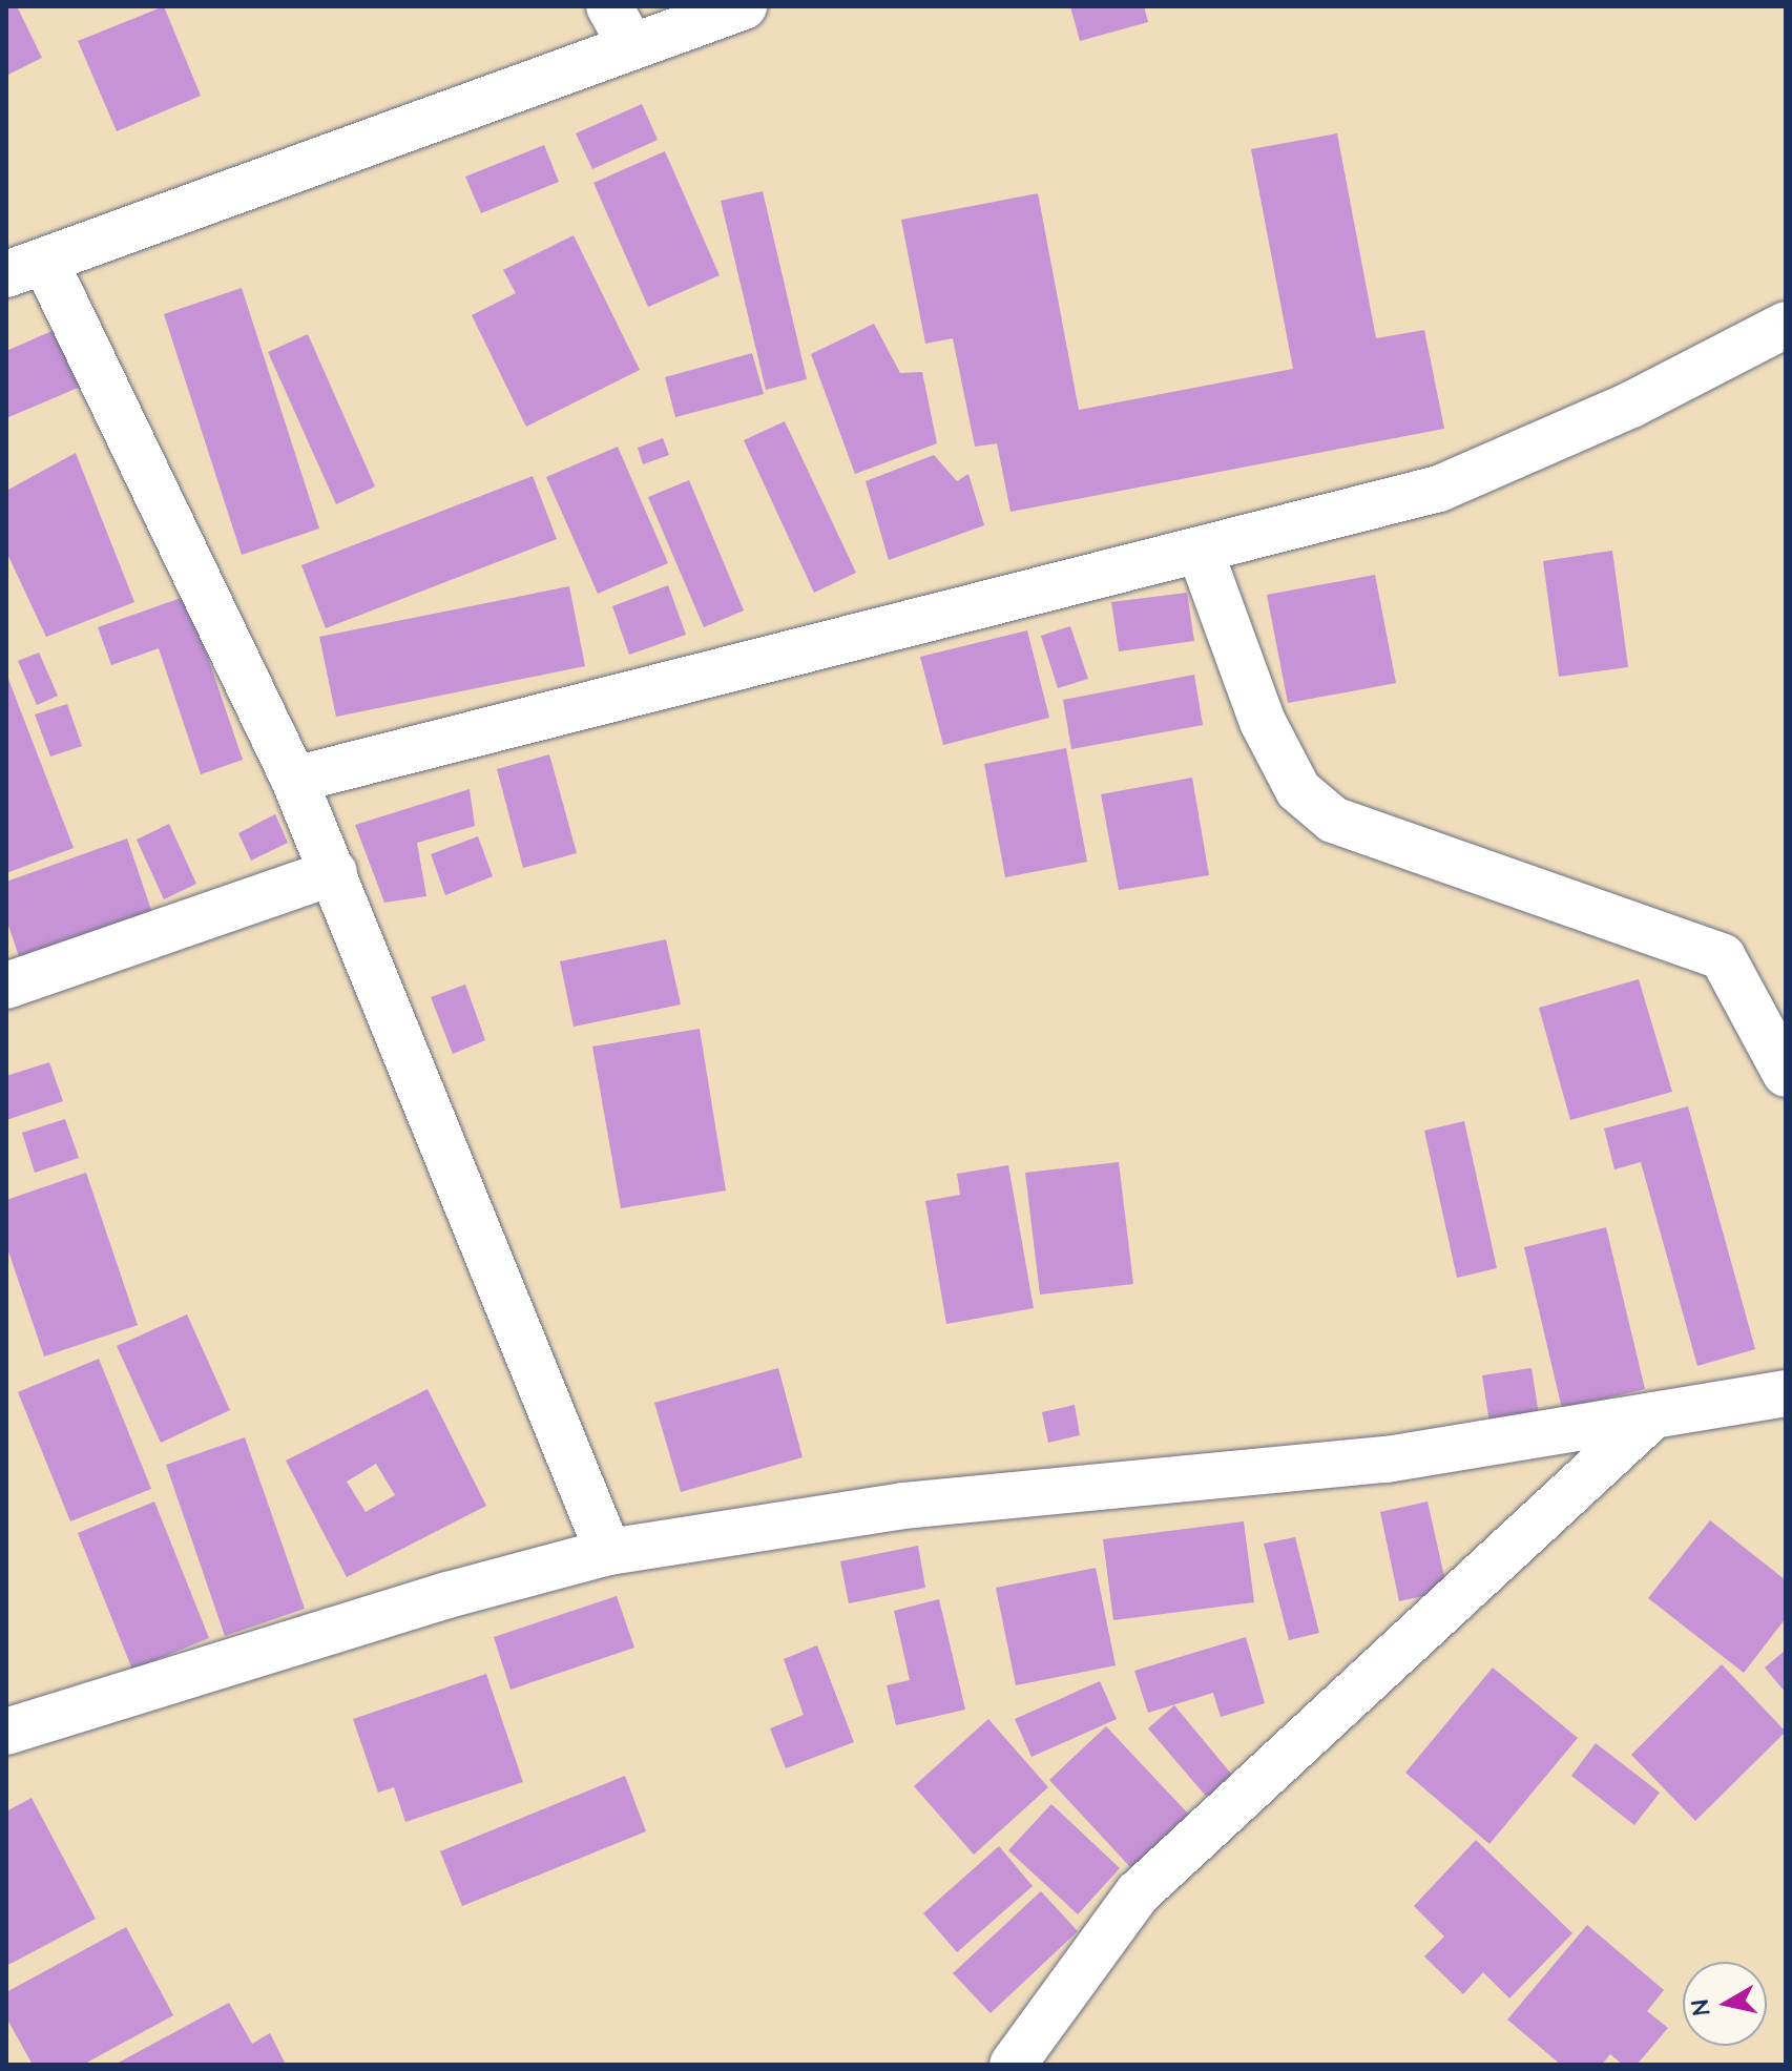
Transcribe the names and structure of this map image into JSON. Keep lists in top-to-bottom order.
{
  "north": "left"
}
